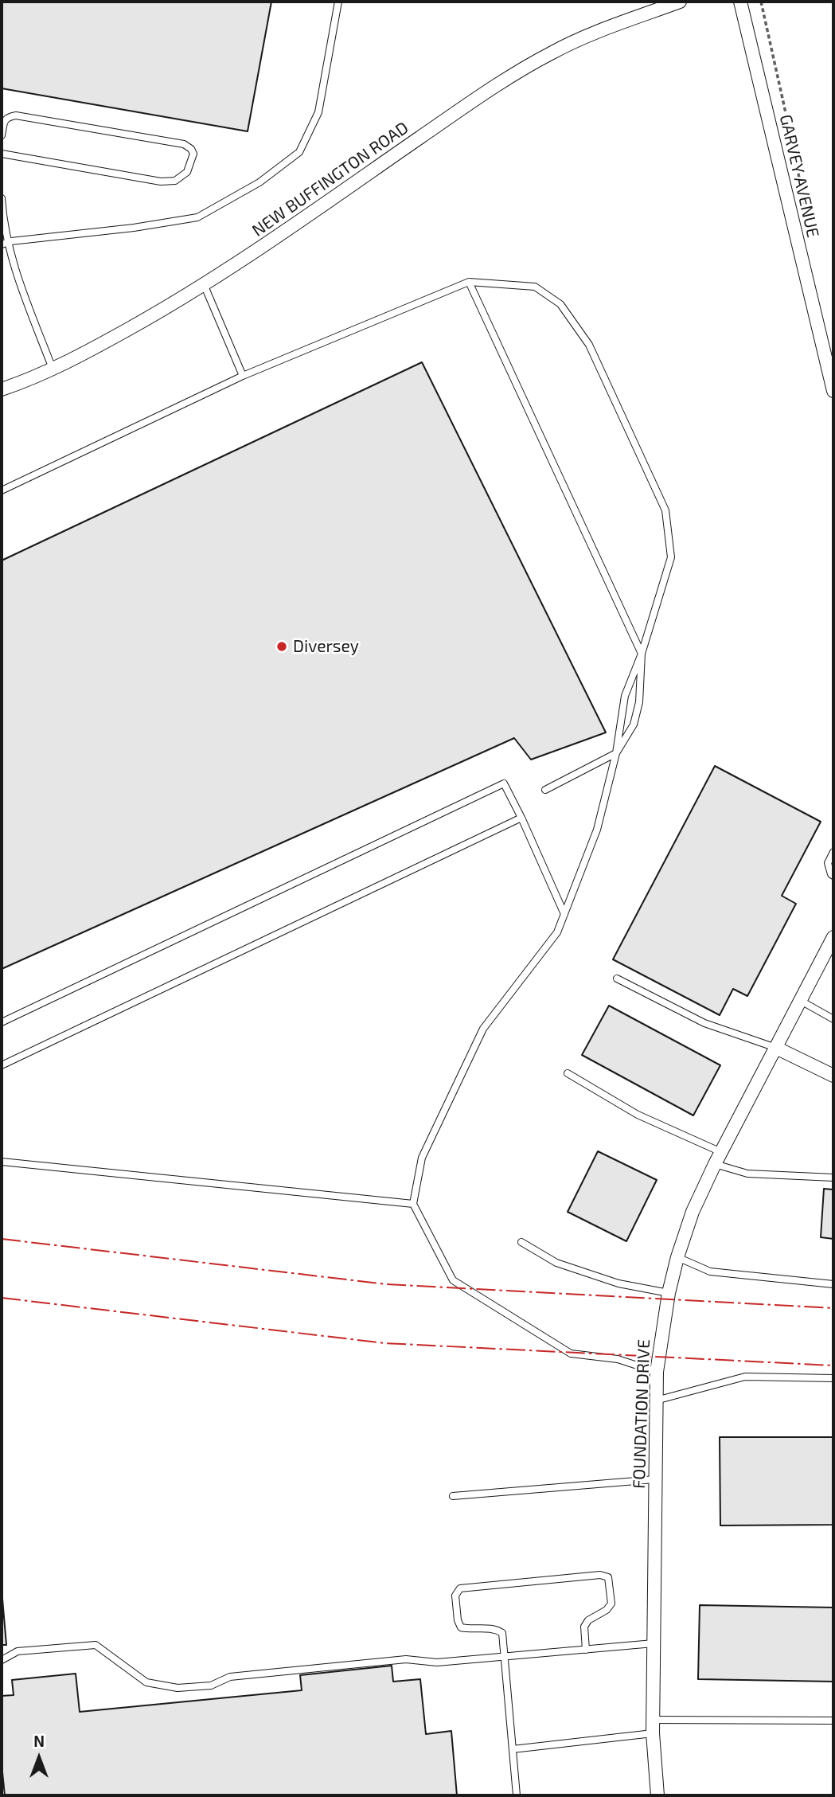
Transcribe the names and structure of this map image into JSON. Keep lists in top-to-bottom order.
{
  "streets": {
    "street": ["GARVEY AVENUE", "NEW BUFFINGTON ROAD", "FOUNDATION DRIVE"]
  },
  "places": ["Diversey"],
  "north": "top"
}
